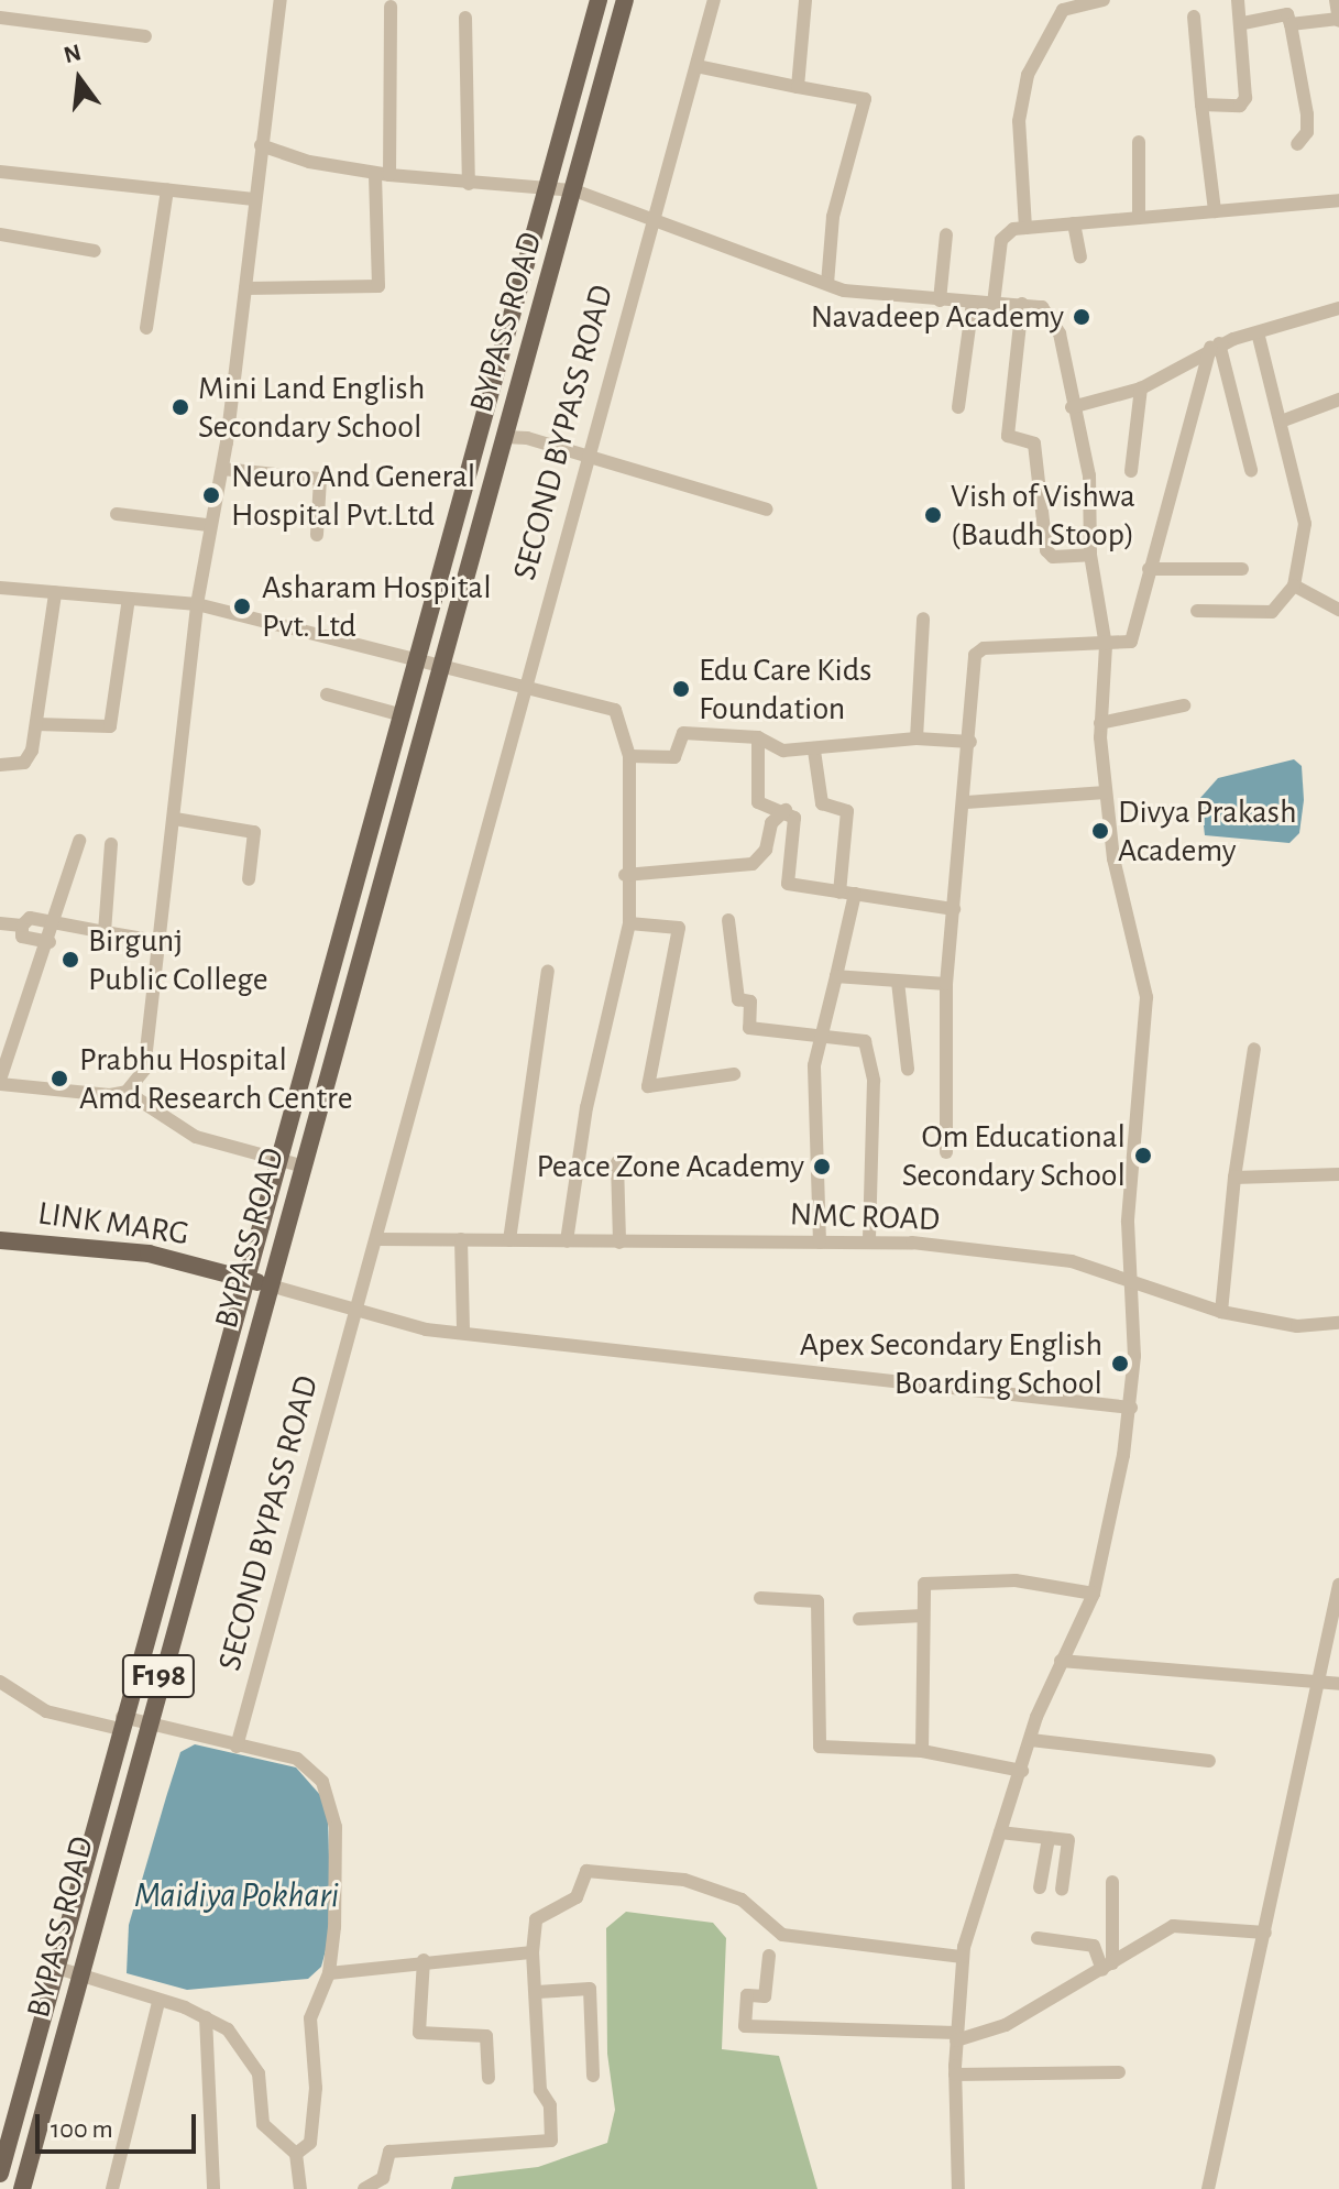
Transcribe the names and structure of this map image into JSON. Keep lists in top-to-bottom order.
{
  "streets": {
    "main road": ["BYPASS ROAD", "LINK MARG", "F198"],
    "street": ["SECOND BYPASS ROAD", "NMC ROAD"]
  },
  "crossings": [
    ["BYPASS ROAD", "LINK MARG"],
    ["SECOND BYPASS ROAD", "NMC ROAD"]
  ],
  "water": ["Maidiya Pokhari"],
  "places": [
    "Navadeep Academy",
    "Mini Land English Secondary School",
    "Neuro And General Hospital Pvt.Ltd",
    "Vish of Vishwa (Baudh Stoop)",
    "Asharam Hospital Pvt. Ltd",
    "Edu Care Kids Foundation",
    "Divya Prakash Academy",
    "Birgunj Public College",
    "Prabhu Hospital Amd Research Centre",
    "Om Educational Secondary School",
    "Peace Zone Academy",
    "Apex Secondary English Boarding School"
  ],
  "scale_bar": "100 m",
  "north": "top"
}
